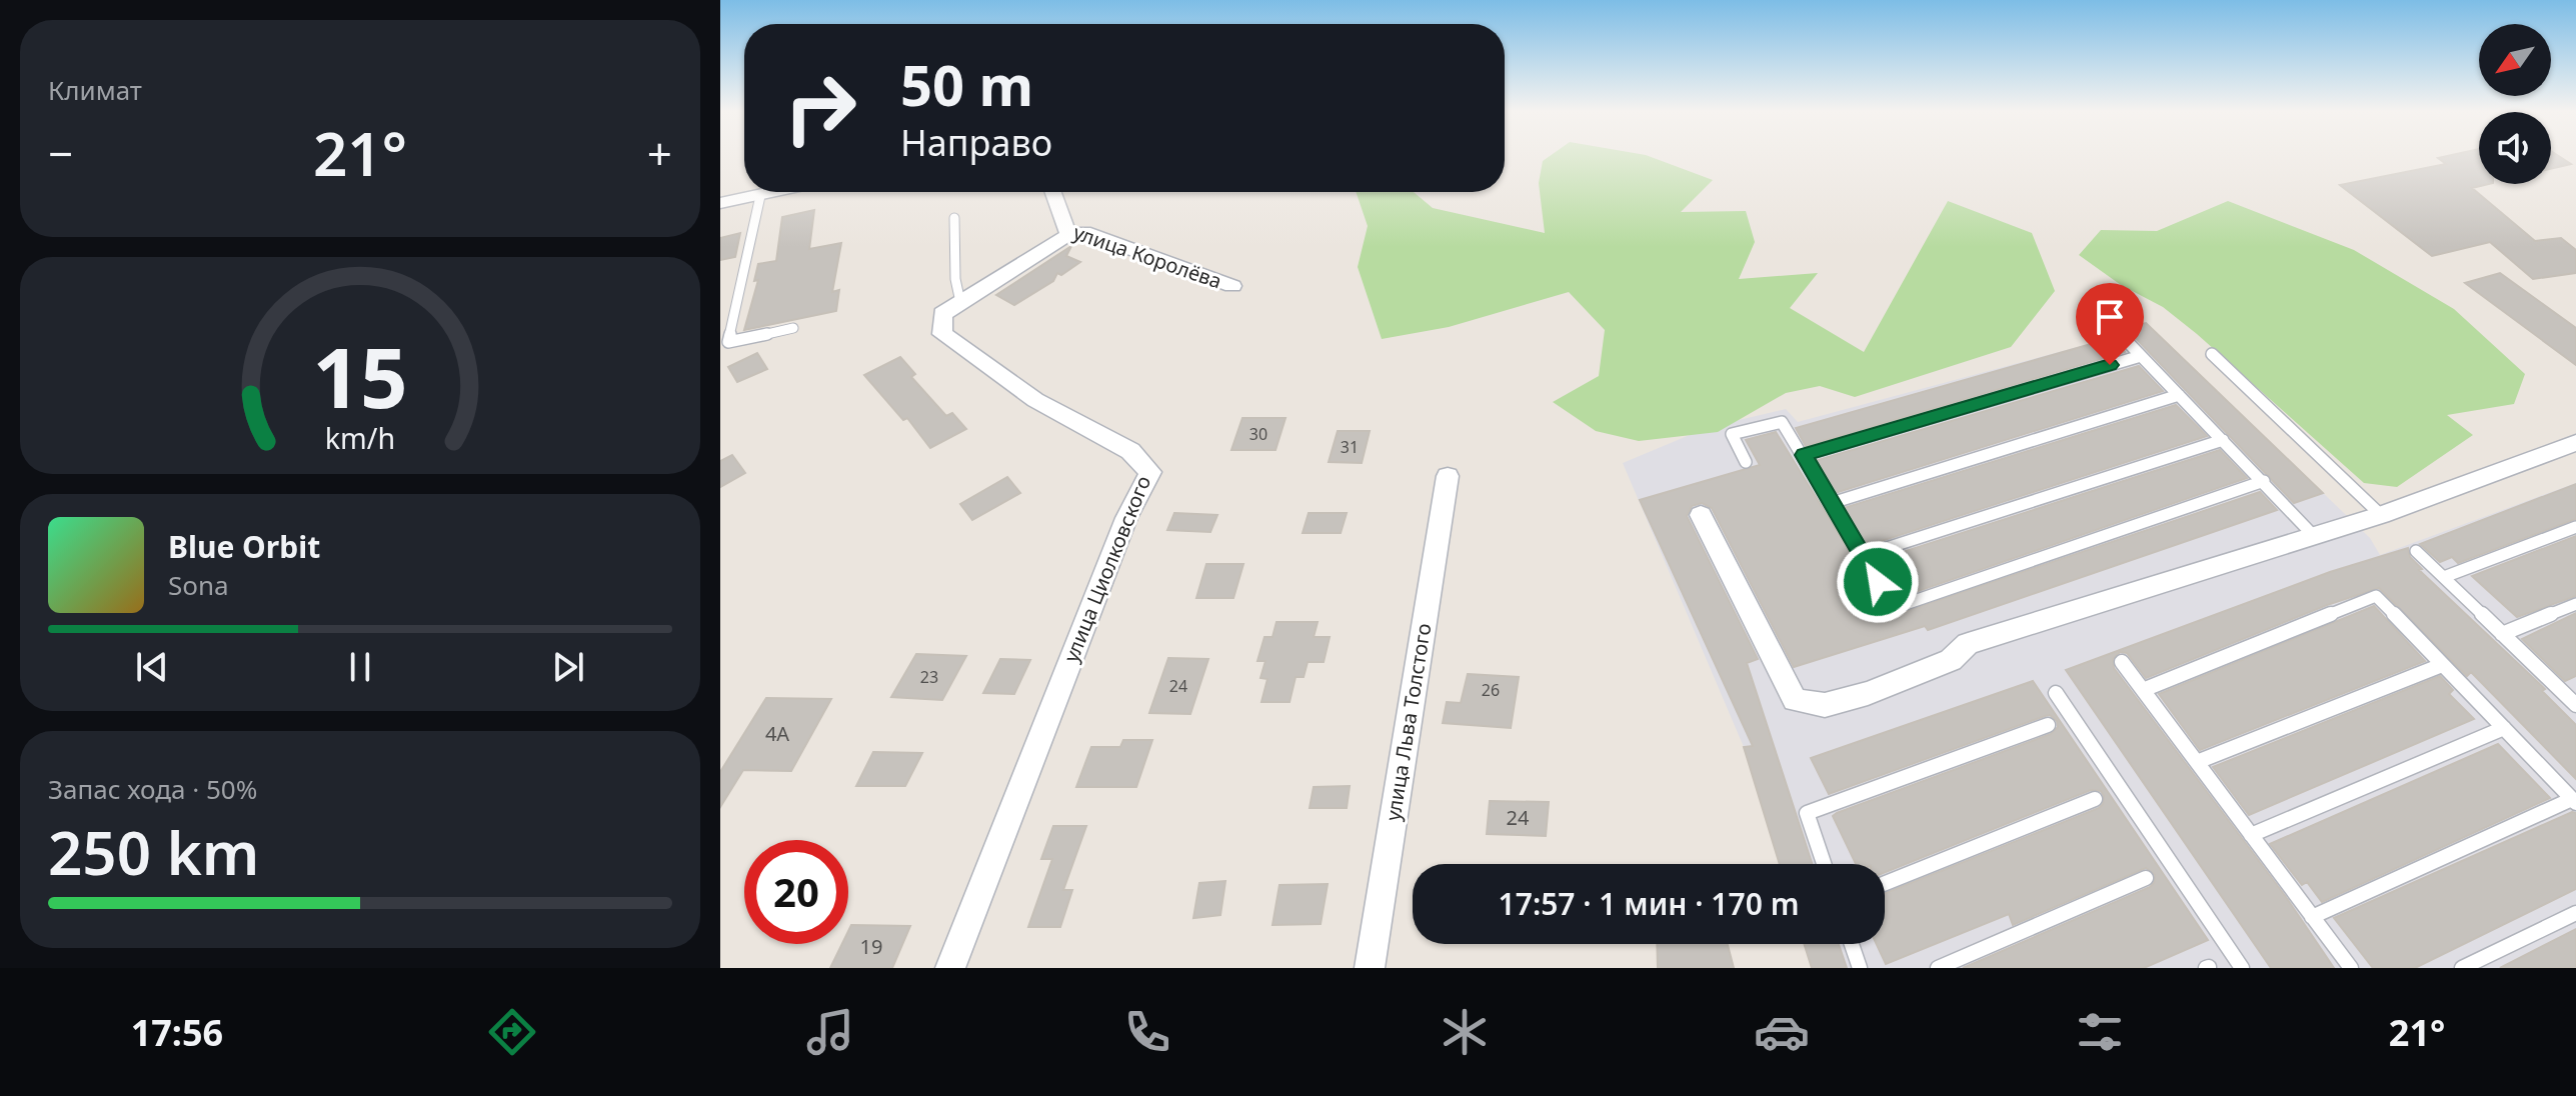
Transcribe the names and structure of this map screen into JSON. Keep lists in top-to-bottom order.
{
  "streets": {
    "street": ["улица Королёва", "улица Циолковского", "улица Льва Толстого"]
  },
  "crossings": [
    ["улица Королёва", "улица Циолковского"]
  ],
  "house_numbers": [
    "30",
    "31",
    "23",
    "24",
    "26",
    "4А",
    "24",
    "19"
  ],
  "north": "bottom left",
  "page": {
    "tile": [
      "Климат",
      ["Запас хода · 50%", "250 km"]
    ],
    "turn": ["50 m", "Направо"],
    "heat": ["−", "21°", "+"],
    "song": ["Blue Orbit", "Sona"],
    "limit": "20",
    "trip": "17:57 · 1 мин · 170 m",
    "tabs": ["17:56", "21°"],
    "gauge": ["15", "km/h"]
  }
}
